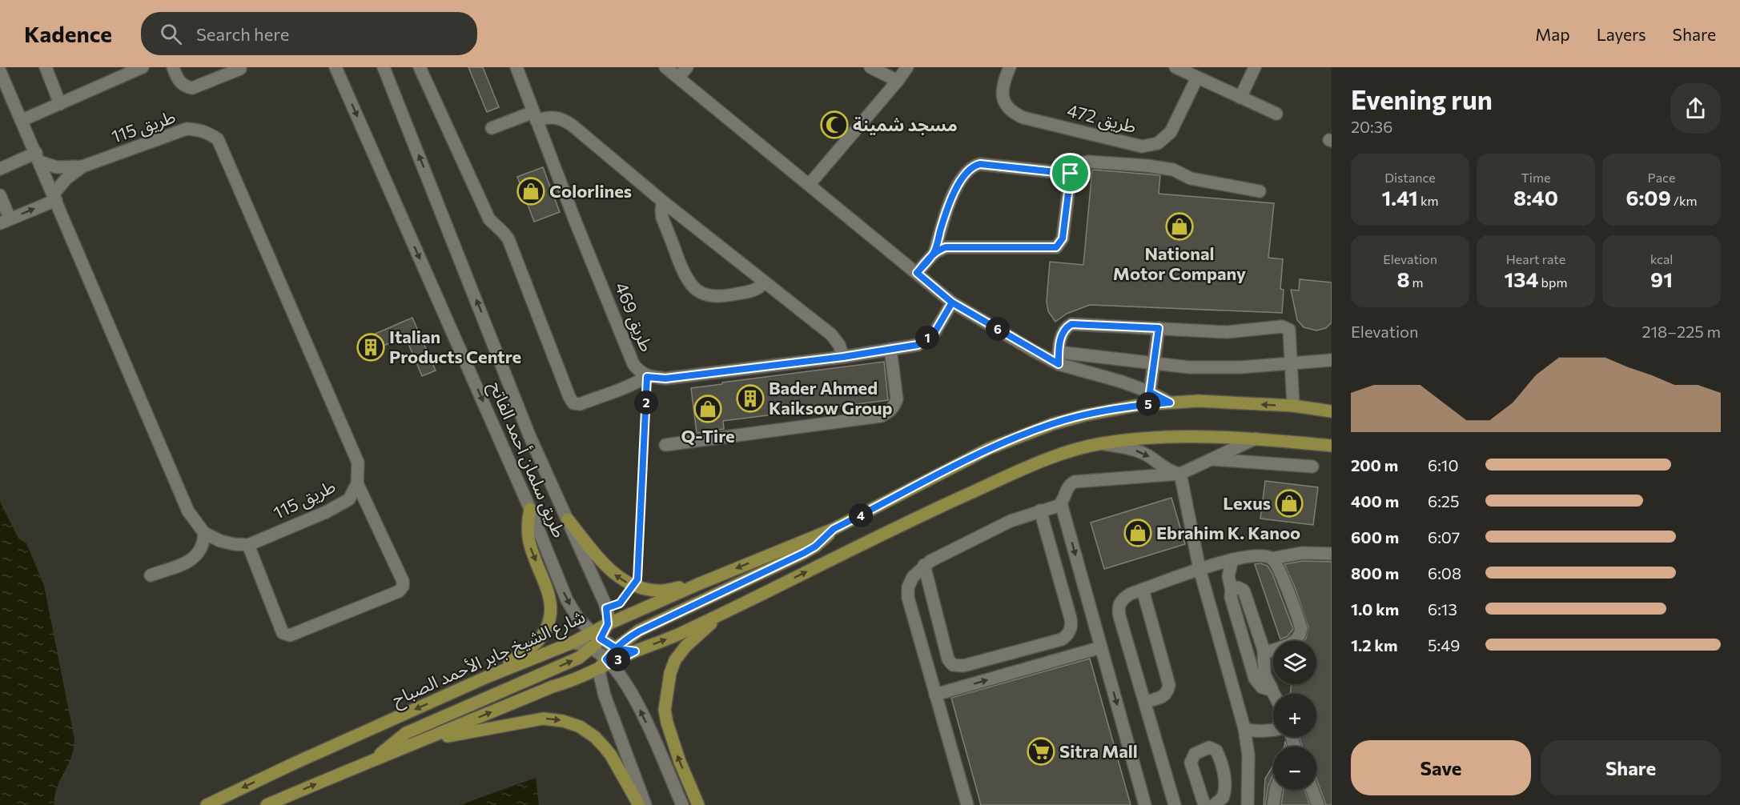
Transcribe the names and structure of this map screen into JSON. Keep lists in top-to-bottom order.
{
  "streets": {
    "main road": ["شارع الشيخ جابر الأحمد الصباح"],
    "street": [
      "طريق 472",
      "طريق 115",
      "طريق 469",
      "طريق سلمان أحمد الفاتح"
    ]
  },
  "crossings": [
    ["طريق سلمان أحمد الفاتح", "شارع الشيخ جابر الأحمد الصباح"]
  ],
  "places": {
    "mosque": ["مسجد شمينة"],
    "shop": [
      "Colorlines",
      "National Motor Company",
      "Q-Tire",
      "Lexus",
      "Ebrahim K. Kanoo"
    ],
    "building": ["Italian Products Centre", "Bader Ahmed Kaiksow Group"],
    "supermarket": ["Sitra Mall"]
  },
  "page": {
    "header": "Kadence",
    "search": "Search here",
    "nav": ["Map", "Layers", "Share"],
    "heading": ["Evening run", "20:36"],
    "stats": [
      ["Distance", "1.41 km"],
      ["Time", "8:40"],
      ["Pace", "6:09 /km"],
      ["Elevation", "8 m"],
      ["Heart rate", "134 bpm"],
      ["kcal", "91"]
    ],
    "chart": ["Elevation", "218–225 m"],
    "pins": [
      "6",
      "1",
      "2",
      "5",
      "4",
      "3"
    ],
    "list": [
      {
        "name": "200 m",
        "note": "6:10"
      },
      {
        "name": "400 m",
        "note": "6:25"
      },
      {
        "name": "600 m",
        "note": "6:07"
      },
      {
        "name": "800 m",
        "note": "6:08"
      },
      {
        "name": "1.0 km",
        "note": "6:13"
      },
      {
        "name": "1.2 km",
        "note": "5:49"
      }
    ],
    "map_buttons": ["+", "−"],
    "buttons": ["Save", "Share"]
  }
}
